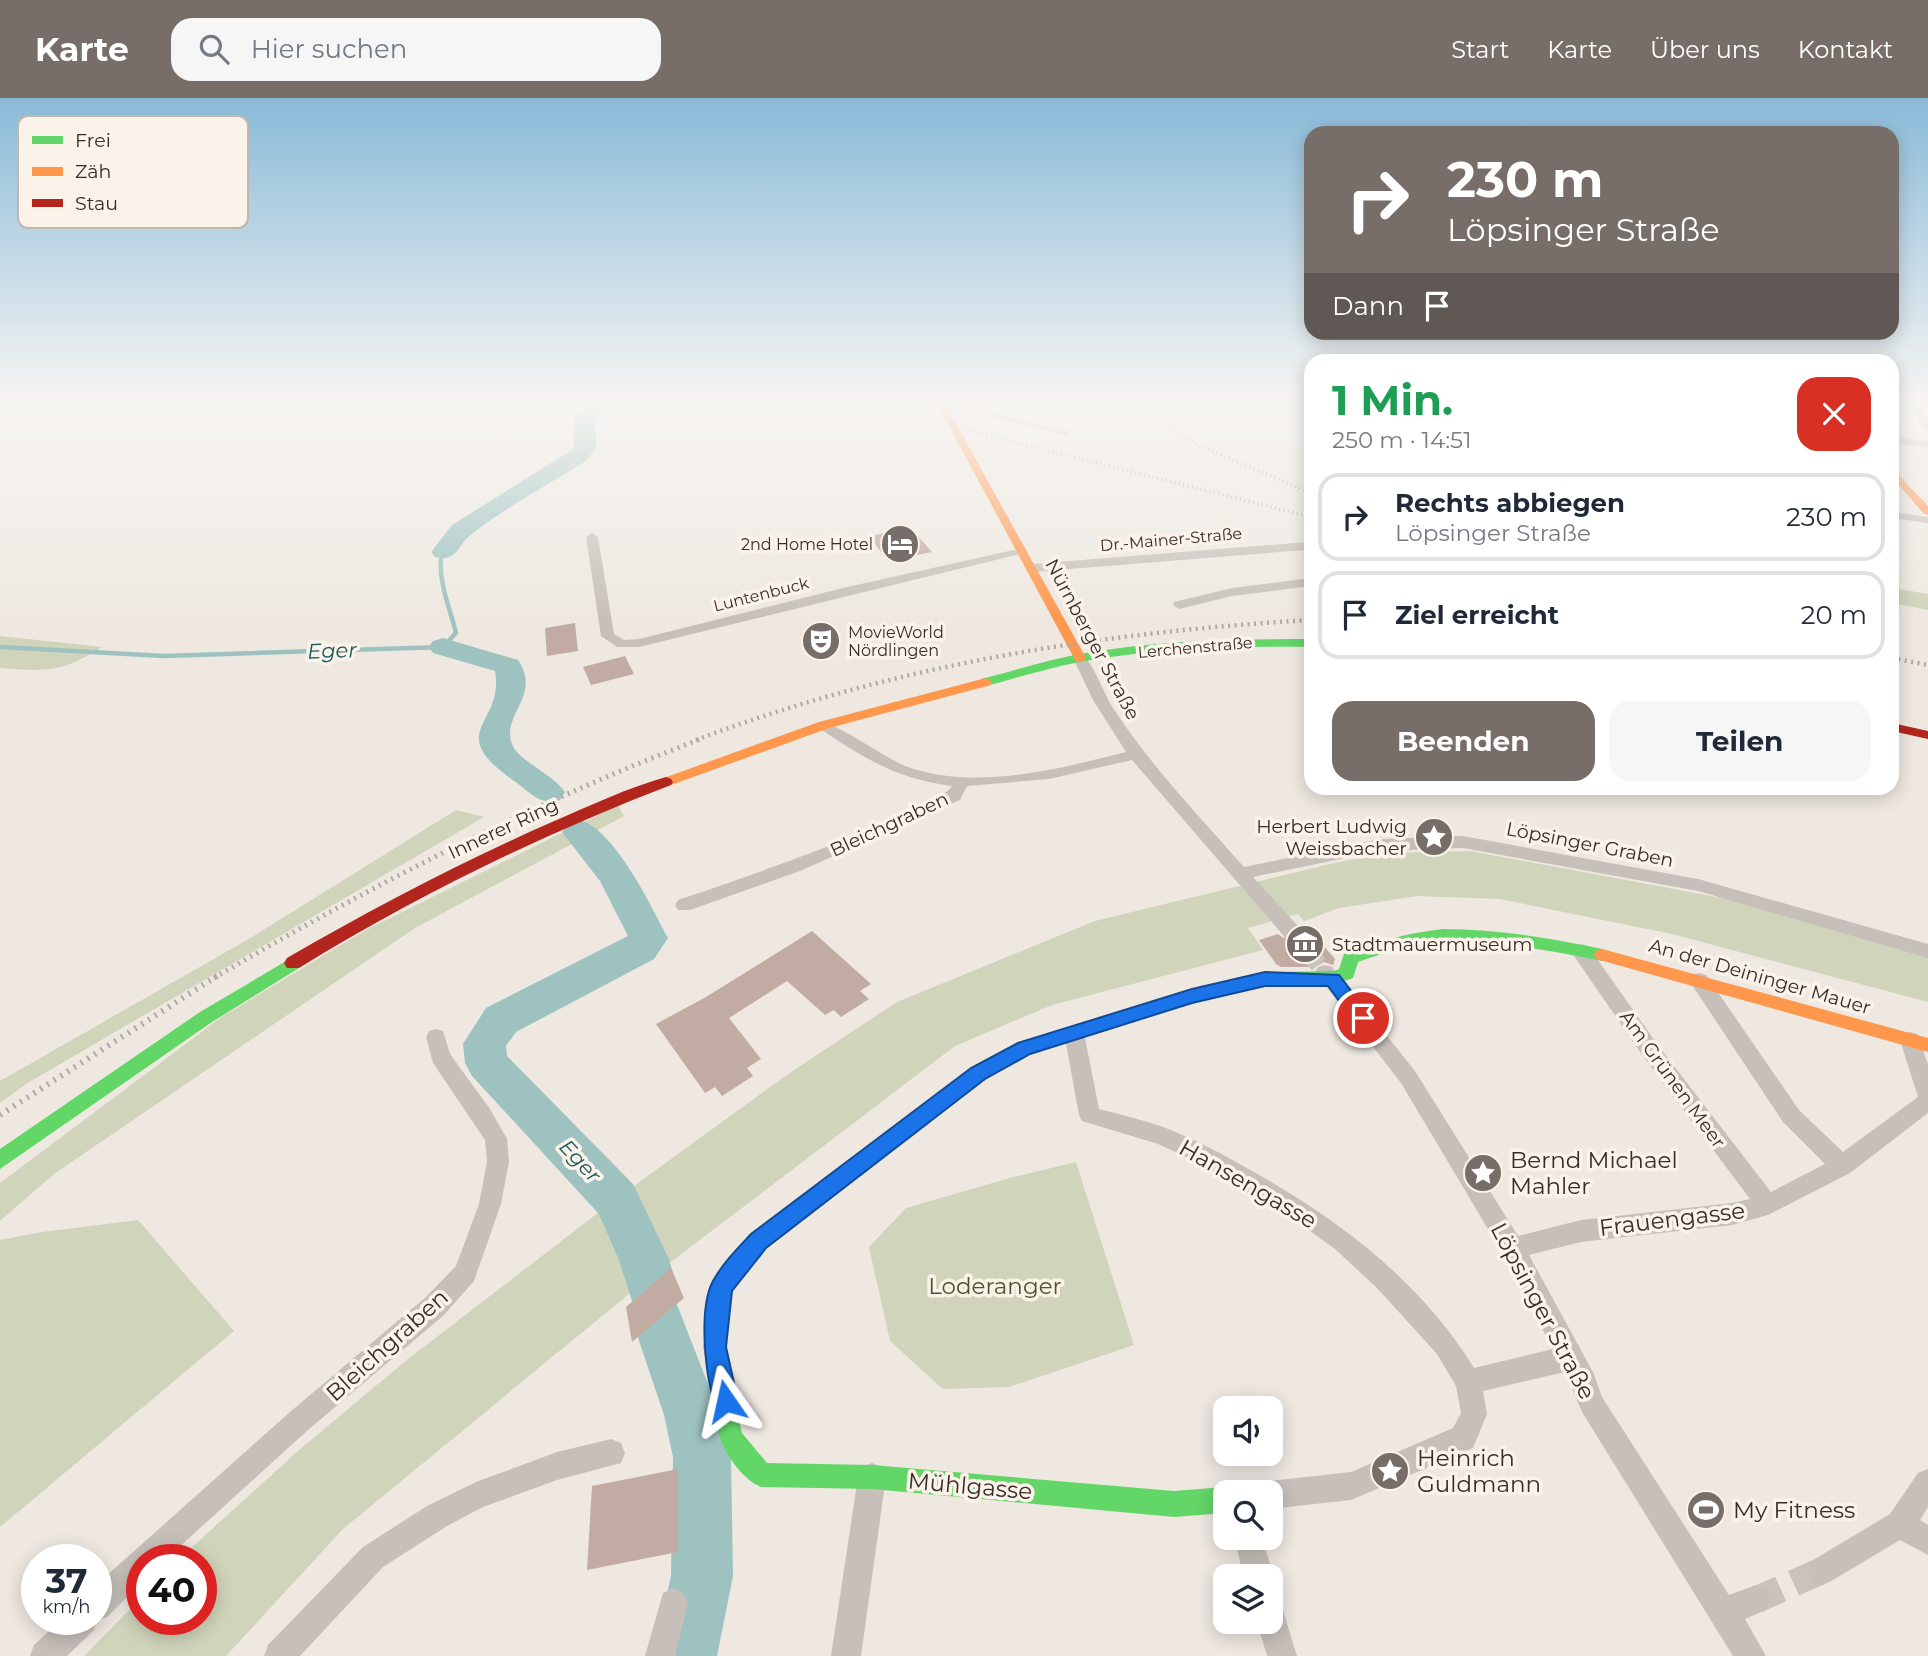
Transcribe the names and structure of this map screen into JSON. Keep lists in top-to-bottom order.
{
  "streets": {
    "main road": [
      "Nürnberger Straße",
      "Lerchenstraße",
      "Innerer Ring",
      "An der Deininger Mauer",
      "Mühlgasse"
    ],
    "street": [
      "Dr.-Mainer-Straße",
      "Luntenbuck",
      "Bleichgraben",
      "Löpsinger Graben",
      "Am Grünen Meer",
      "Hansengasse",
      "Frauengasse",
      "Löpsinger Straße"
    ]
  },
  "crossings": [
    ["Dr.-Mainer-Straße", "Nürnberger Straße"],
    ["Luntenbuck", "Nürnberger Straße"],
    ["Nürnberger Straße", "Lerchenstraße"],
    ["Nürnberger Straße", "Bleichgraben"],
    ["Nürnberger Straße", "Innerer Ring"],
    ["Nürnberger Straße", "Löpsinger Graben"],
    ["Lerchenstraße", "Innerer Ring"],
    ["An der Deininger Mauer", "Am Grünen Meer"],
    ["An der Deininger Mauer", "Frauengasse"],
    ["An der Deininger Mauer", "Löpsinger Straße"],
    ["Am Grünen Meer", "Frauengasse"],
    ["Hansengasse", "Mühlgasse"],
    ["Frauengasse", "Löpsinger Straße"]
  ],
  "water": ["Eger"],
  "parks": ["Loderanger"],
  "places": {
    "hotel": ["2nd Home Hotel"],
    "theatre": ["MovieWorld Nördlingen"],
    "place": ["Herbert Ludwig Weissbacher", "Bernd Michael Mahler", "Heinrich Guldmann"],
    "museum": ["Stadtmauermuseum"],
    "sports": ["My Fitness"]
  },
  "legend": ["Frei", "Zäh", "Stau"],
  "page": {
    "header": "Karte",
    "search": "Hier suchen",
    "nav": [
      "Start",
      "Karte",
      "Über uns",
      "Kontakt"
    ],
    "turn": ["230 m", "Löpsinger Straße"],
    "then": "Dann",
    "heading": ["1 Min.", "250 m · 14:51"],
    "list": [
      {
        "name": "Rechts abbiegen",
        "note": "Löpsinger Straße",
        "value": "230 m"
      },
      {
        "name": "Ziel erreicht",
        "value": "20 m"
      }
    ],
    "buttons": ["Beenden", "Teilen"],
    "speed": "37 km/h",
    "limit": "40"
  }
}
